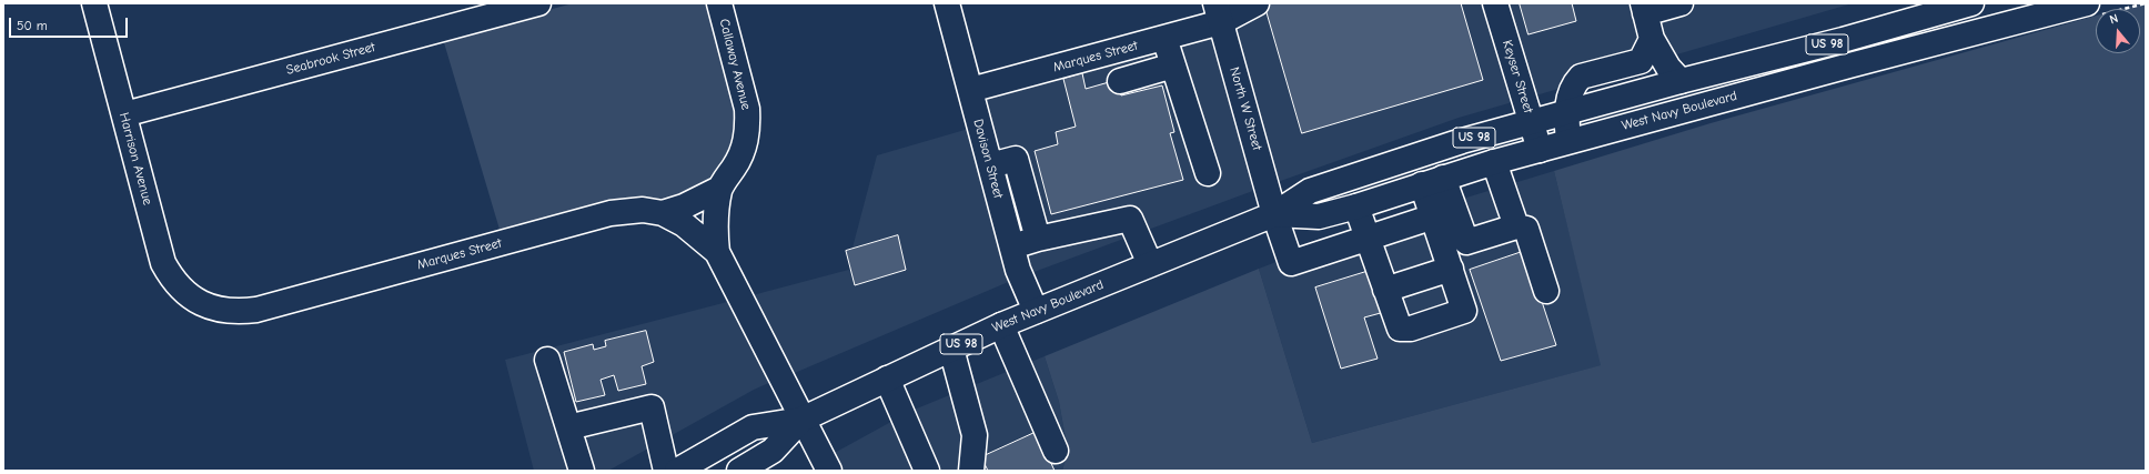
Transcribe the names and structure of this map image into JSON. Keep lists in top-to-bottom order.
{
  "streets": {
    "street": [
      "US 98",
      "Marques Street",
      "Seabrook Street",
      "Callaway Avenue",
      "Keyser Street",
      "North W Street",
      "West Navy Boulevard",
      "Harrison Avenue",
      "Davison Street"
    ]
  },
  "crossings": [
    ["Marques Street", "Callaway Avenue"],
    ["Marques Street", "North W Street"],
    ["Marques Street", "Harrison Avenue"],
    ["Marques Street", "Davison Street"],
    ["Seabrook Street", "Harrison Avenue"],
    ["Callaway Avenue", "West Navy Boulevard"],
    ["Keyser Street", "West Navy Boulevard"],
    ["North W Street", "West Navy Boulevard"],
    ["West Navy Boulevard", "Davison Street"]
  ],
  "scale_bar": "50 m",
  "north": "top"
}
